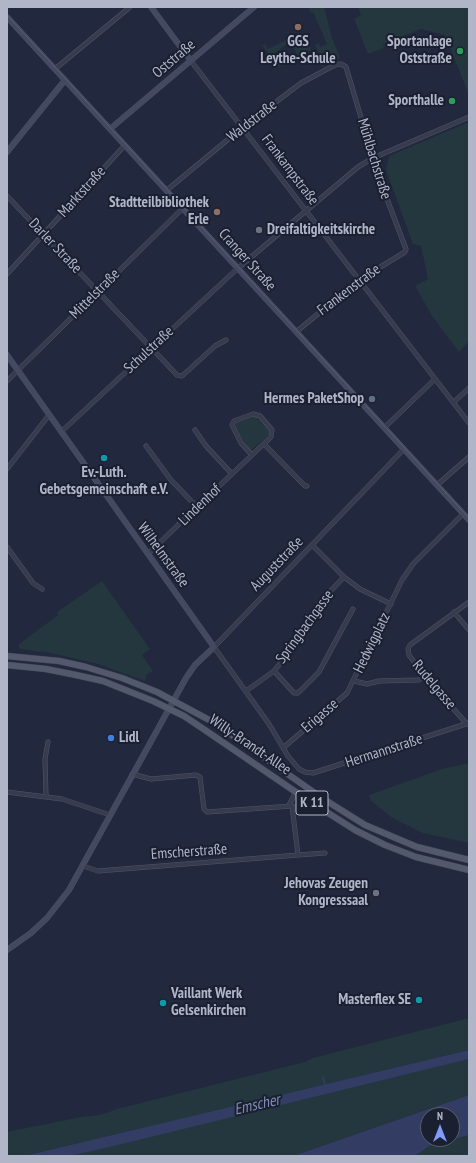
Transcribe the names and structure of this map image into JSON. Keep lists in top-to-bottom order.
{
  "streets": {
    "main road": ["Willy-Brandt-Allee", "K 11"],
    "street": [
      "Oststraße",
      "Waldstraße",
      "Mühlbachstraße",
      "Frankampstraße",
      "Marktstraße",
      "Darler Straße",
      "Cranger Straße",
      "Frankenstraße",
      "Mittelstraße",
      "Schulstraße",
      "Lindenhof",
      "Wilhelmstraße",
      "Auguststraße",
      "Springbachgasse",
      "Hedwigplatz",
      "Rudelgasse",
      "Erigasse",
      "Hermannstraße",
      "Emscherstraße"
    ]
  },
  "crossings": [
    ["Oststraße", "Frankampstraße"],
    ["Oststraße", "Cranger Straße"],
    ["Waldstraße", "Mühlbachstraße"],
    ["Waldstraße", "Frankampstraße"],
    ["Waldstraße", "Cranger Straße"],
    ["Mühlbachstraße", "Frankenstraße"],
    ["Mühlbachstraße", "Schulstraße"],
    ["Frankampstraße", "Frankenstraße"],
    ["Frankampstraße", "Schulstraße"],
    ["Marktstraße", "Darler Straße"],
    ["Marktstraße", "Cranger Straße"],
    ["Darler Straße", "Mittelstraße"],
    ["Darler Straße", "Schulstraße"],
    ["Cranger Straße", "Frankenstraße"],
    ["Cranger Straße", "Mittelstraße"],
    ["Cranger Straße", "Schulstraße"],
    ["Cranger Straße", "Auguststraße"],
    ["Cranger Straße", "Hedwigplatz"],
    ["Mittelstraße", "Wilhelmstraße"],
    ["Schulstraße", "Wilhelmstraße"],
    ["Lindenhof", "Wilhelmstraße"],
    ["Wilhelmstraße", "Auguststraße"],
    ["Wilhelmstraße", "Springbachgasse"],
    ["Wilhelmstraße", "Erigasse"],
    ["Wilhelmstraße", "Hermannstraße"],
    ["Auguststraße", "Springbachgasse"],
    ["Auguststraße", "Willy-Brandt-Allee"],
    ["Springbachgasse", "Hedwigplatz"],
    ["Hedwigplatz", "Rudelgasse"],
    ["Hedwigplatz", "Erigasse"],
    ["Rudelgasse", "Hermannstraße"]
  ],
  "water": ["Emscher"],
  "places": [
    "GGS Leythe-Schule",
    "Sportanlage Oststraße",
    "Sporthalle",
    "Stadtteilbibliothek Erle",
    "Dreifaltigkeitskirche",
    "Hermes PaketShop",
    "Ev.-Luth. Gebetsgemeinschaft e.V.",
    "Lidl",
    "Jehovas Zeugen Kongresssaal",
    "Masterflex SE",
    "Vaillant Werk Gelsenkirchen"
  ],
  "north": "top"
}
